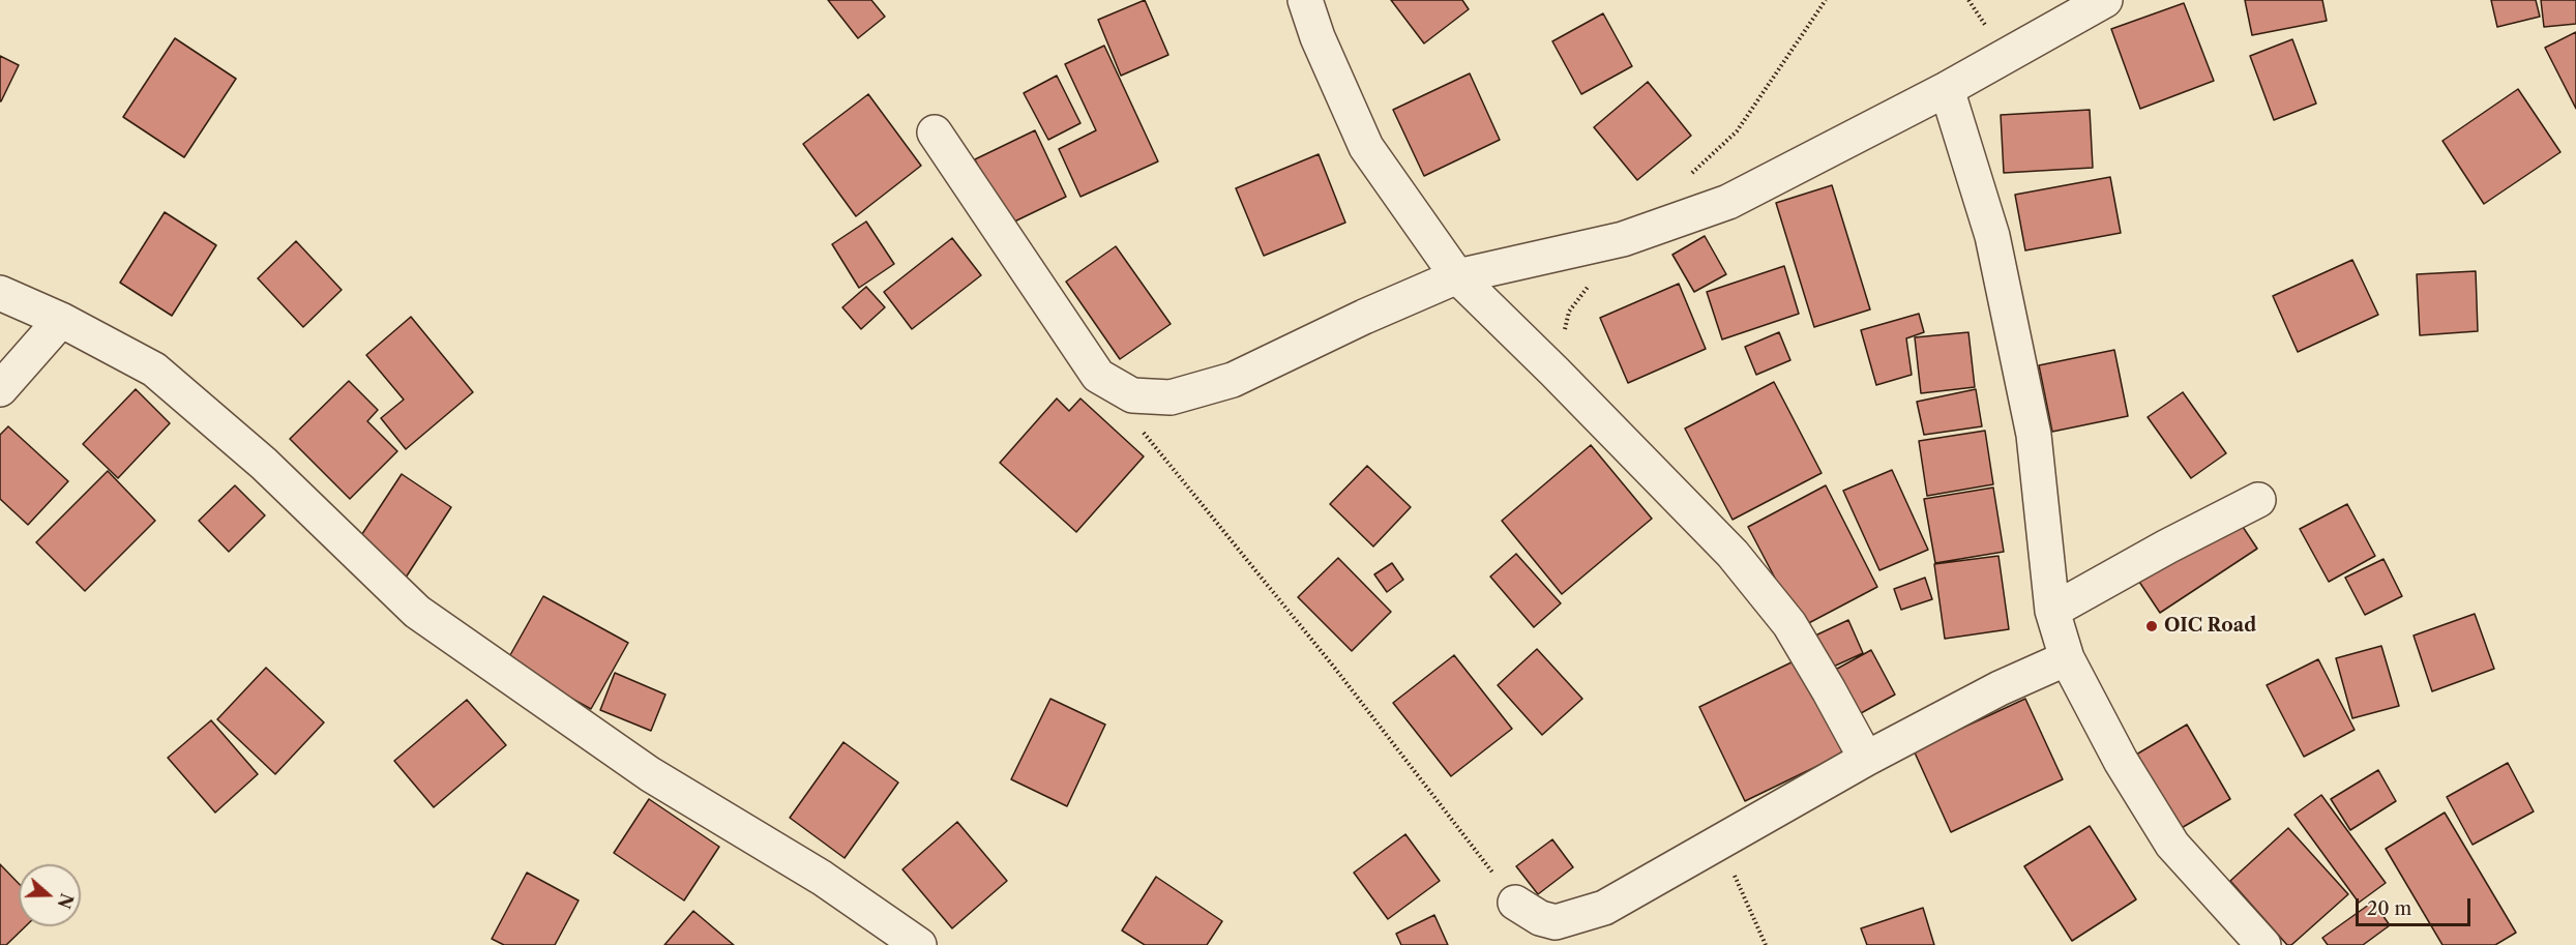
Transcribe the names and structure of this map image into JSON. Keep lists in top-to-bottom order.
{
  "places": ["OIC Road"],
  "scale_bar": "20 m",
  "north": "right"
}
